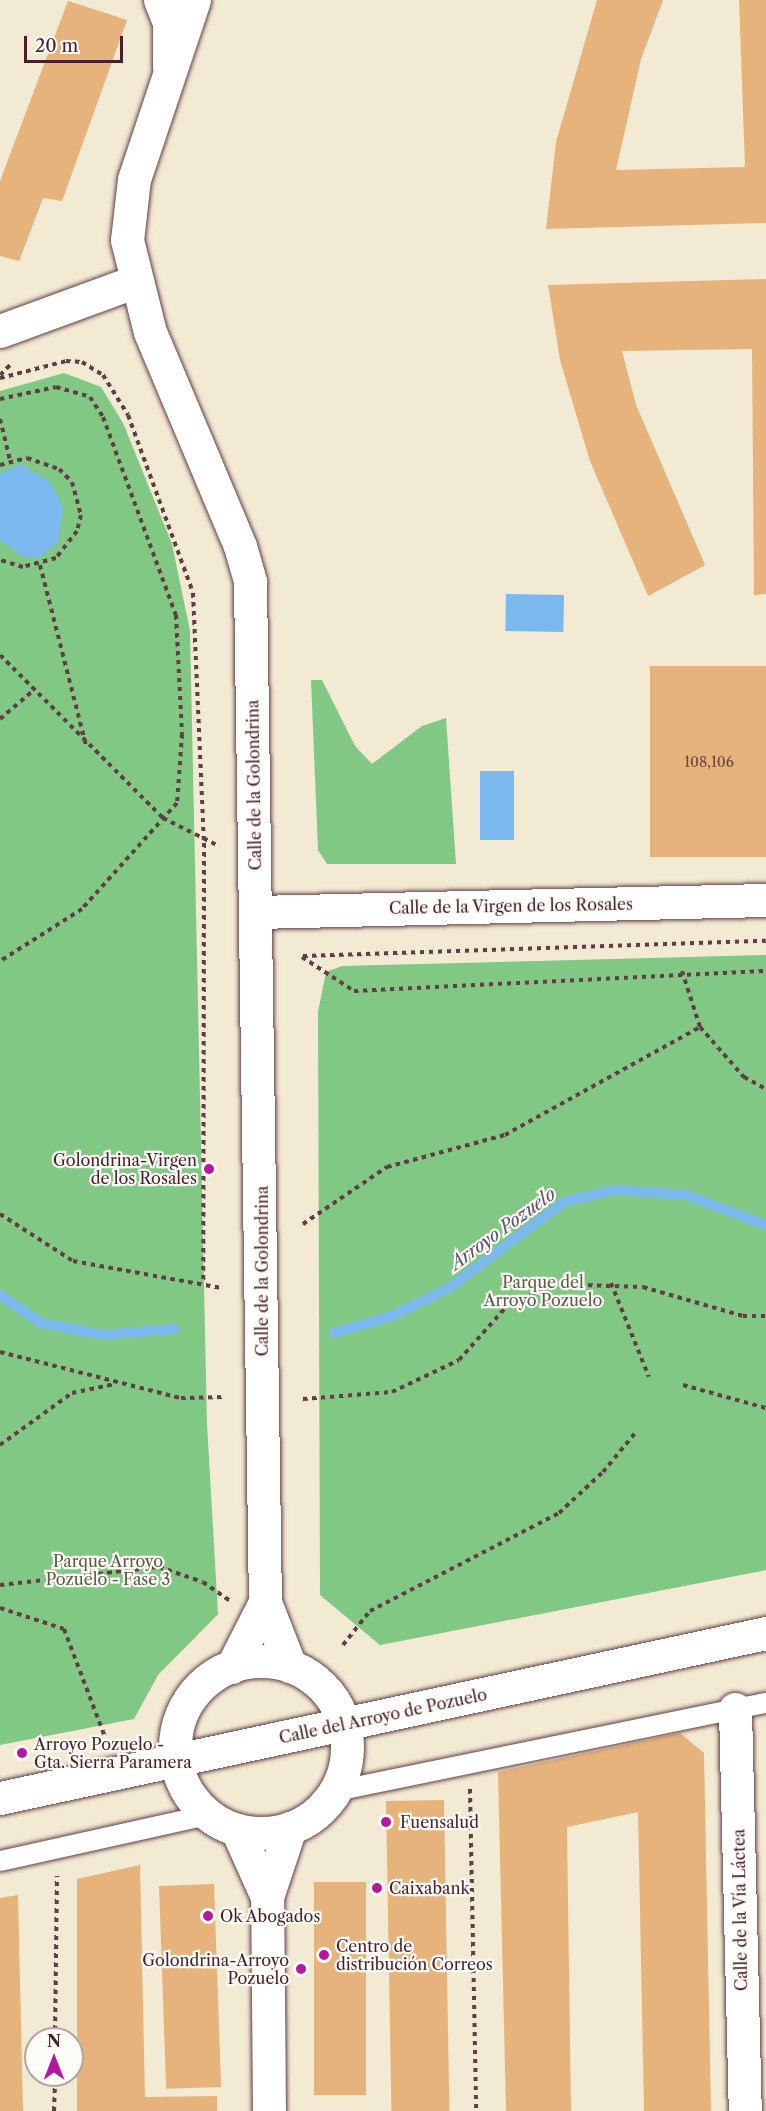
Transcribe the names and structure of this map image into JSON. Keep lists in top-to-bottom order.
{
  "streets": {
    "street": [
      "Calle de la Golondrina",
      "Calle de la Virgen de los Rosales",
      "Calle del Arroyo de Pozuelo",
      "Calle de la Vía Láctea"
    ]
  },
  "crossings": [
    ["Calle de la Golondrina", "Calle de la Virgen de los Rosales"]
  ],
  "water": ["Arroyo Pozuelo"],
  "parks": ["Parque del Arroyo Pozuelo", "Parque Arroyo Pozuelo - Fase 3"],
  "places": [
    "Golondrina-Virgen de los Rosales",
    "Arroyo Pozuelo - Gta. Sierra Paramera",
    "Fuensalud",
    "Caixabank",
    "Ok Abogados",
    "Centro de distribución Correos",
    "Golondrina-Arroyo Pozuelo"
  ],
  "house_numbers": ["108,106"],
  "scale_bar": "20 m",
  "north": "top"
}
